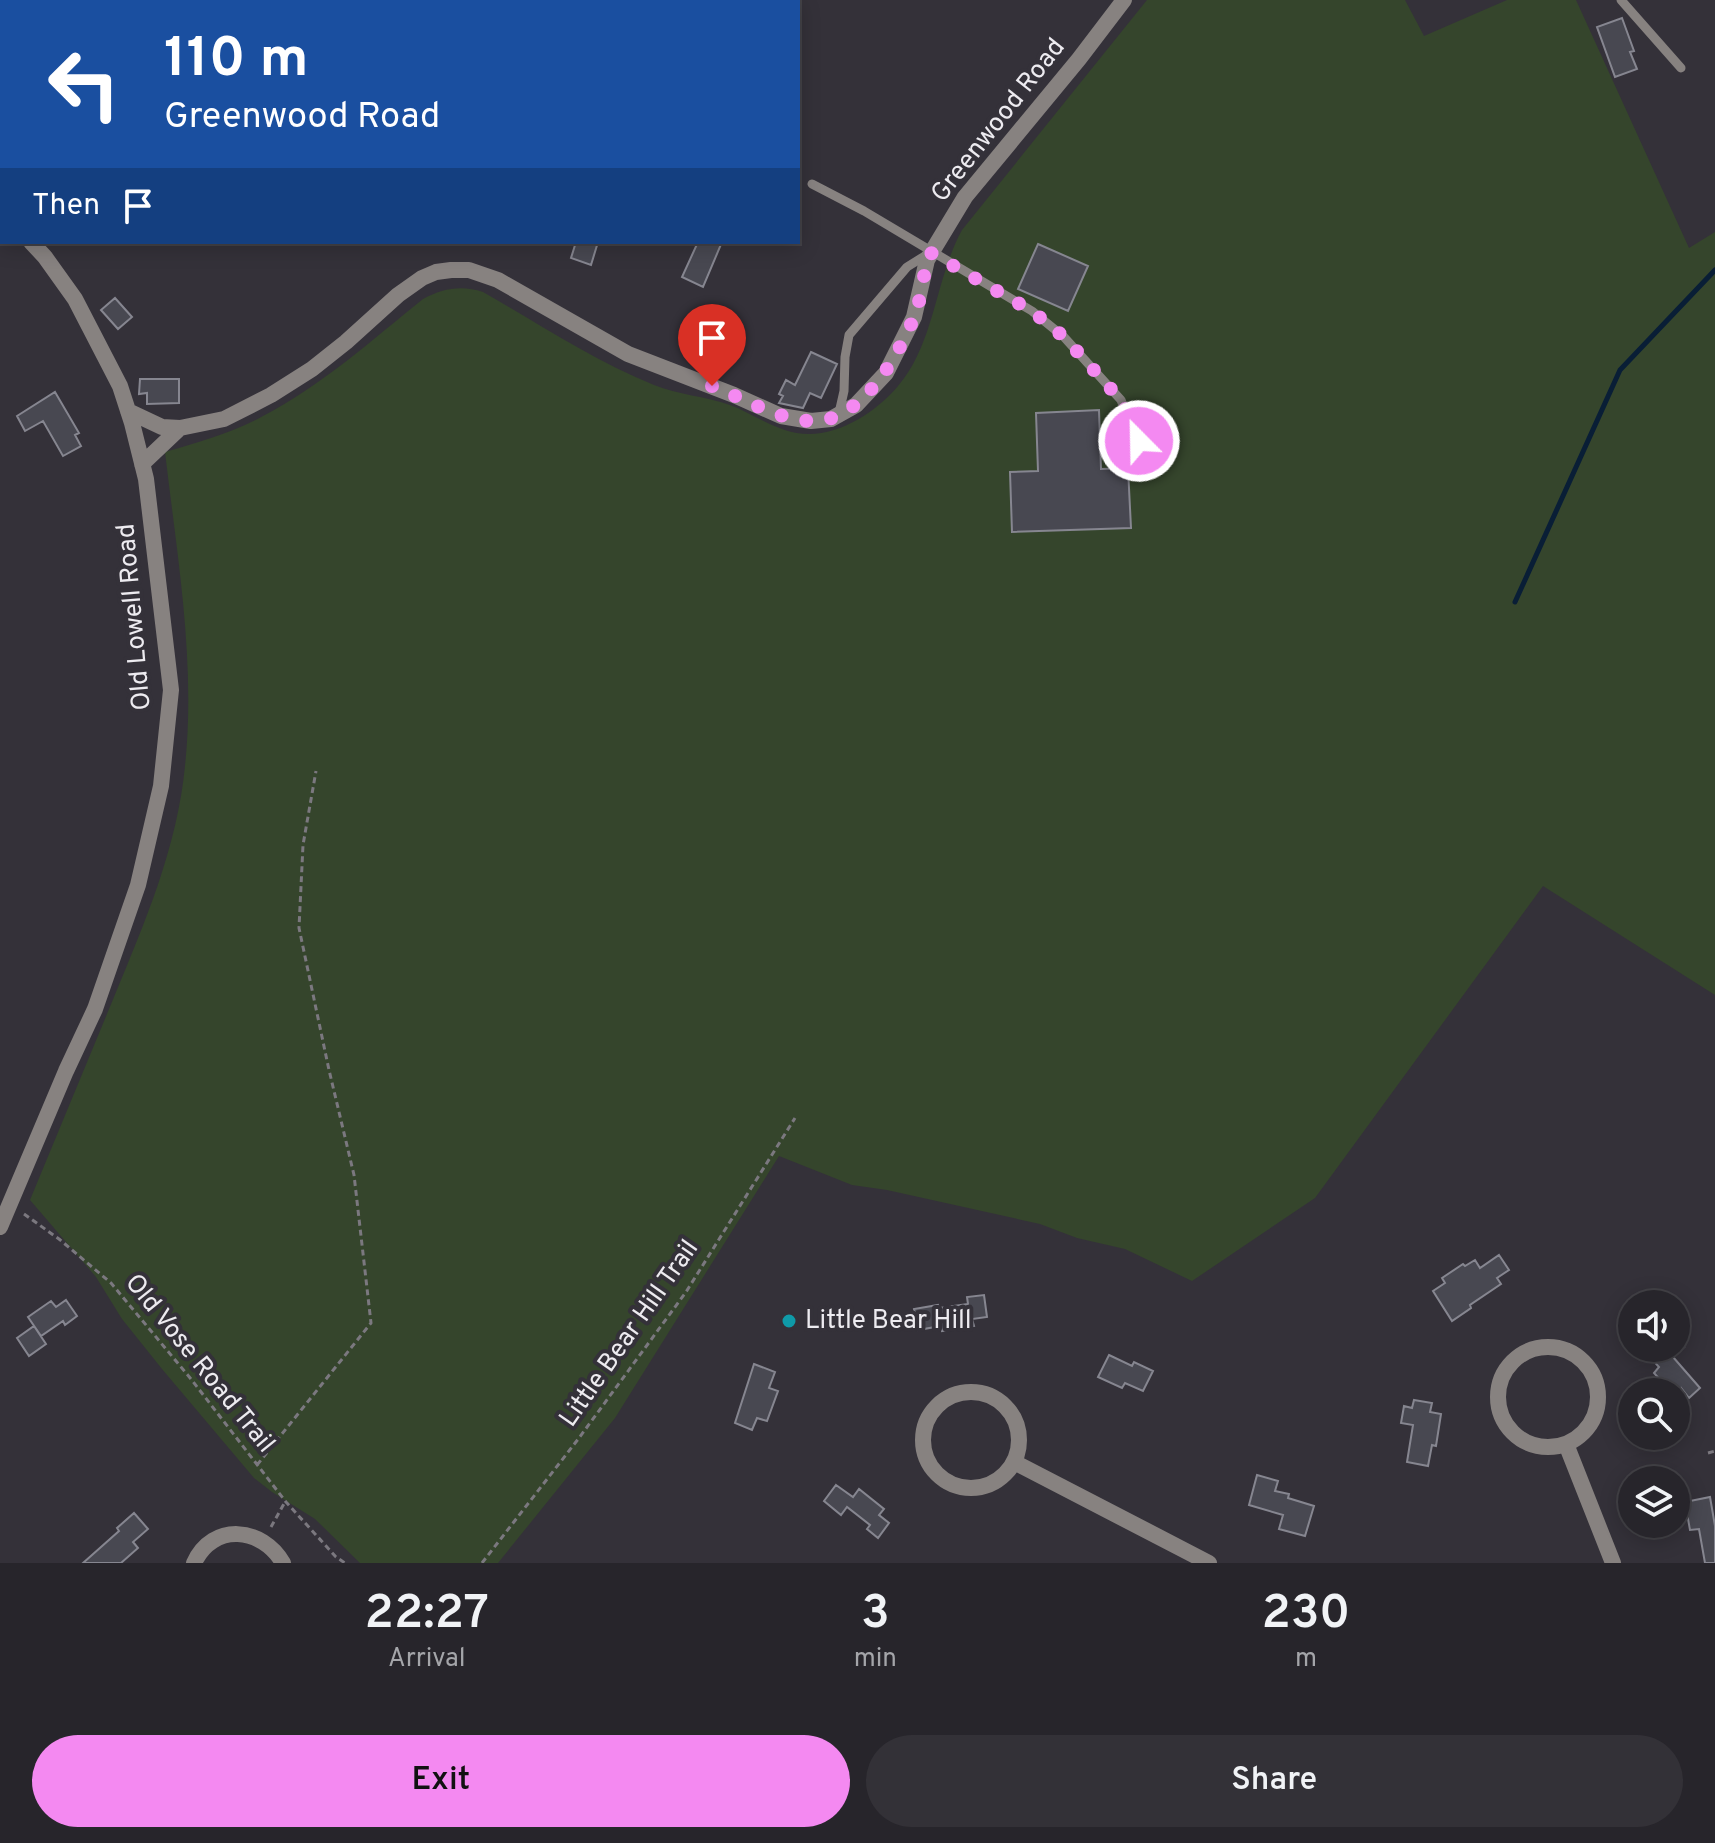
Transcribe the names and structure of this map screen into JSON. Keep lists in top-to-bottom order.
{
  "streets": {
    "street": ["Greenwood Road", "Old Lowell Road"],
    "path": ["Little Bear Hill Trail", "Old Vose Road Trail"]
  },
  "crossings": [
    ["Old Lowell Road", "Old Vose Road Trail"]
  ],
  "places": ["Little Bear Hill"],
  "page": {
    "turn": ["110 m", "Greenwood Road"],
    "then": "Then",
    "eta": [
      "22:27",
      "Arrival",
      "3",
      "min",
      "230",
      "m"
    ],
    "buttons": ["Exit", "Share"]
  }
}
